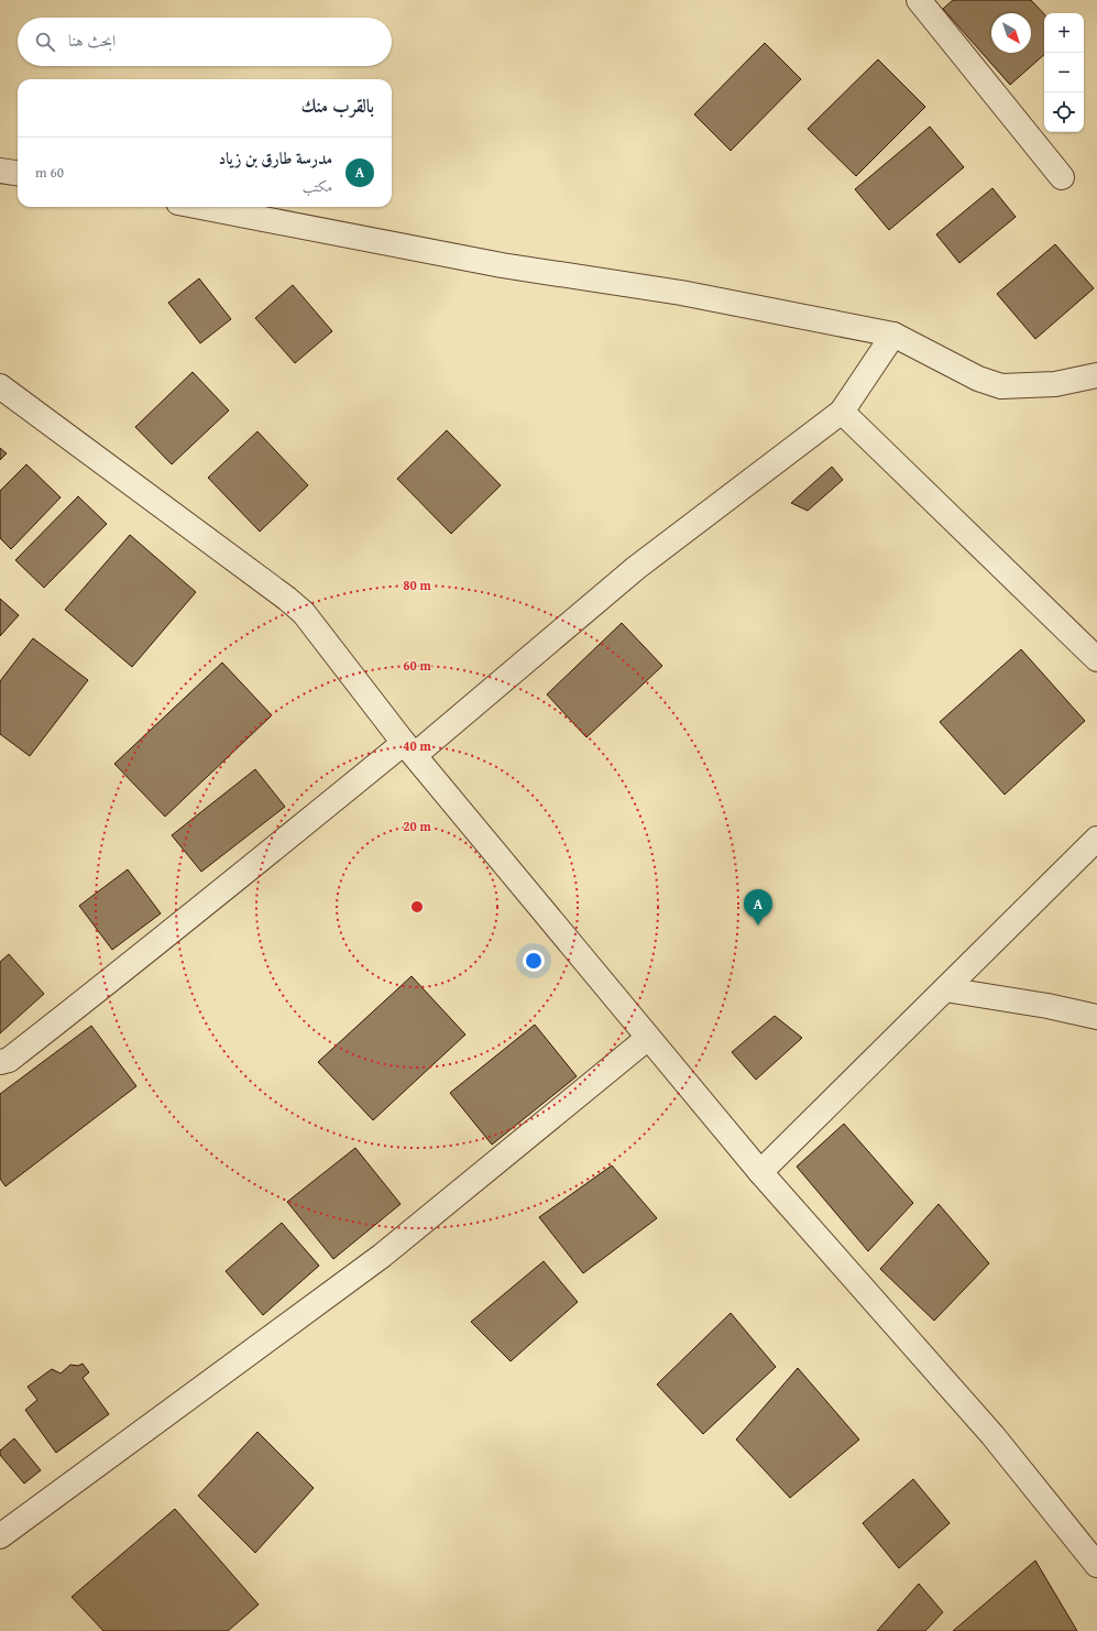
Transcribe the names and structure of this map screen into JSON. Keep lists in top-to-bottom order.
{
  "north": "bottom right",
  "page": {
    "map_buttons": ["+", "−"],
    "search": "ابحث هنا",
    "heading": "بالقرب منك",
    "list": [
      {
        "mark": "A",
        "name": "مدرسة طارق بن زياد",
        "note": "مكتب",
        "value": "60 m"
      }
    ],
    "pins": "A"
  },
  "rings": [
    "80 m",
    "60 m",
    "40 m",
    "20 m"
  ]
}
